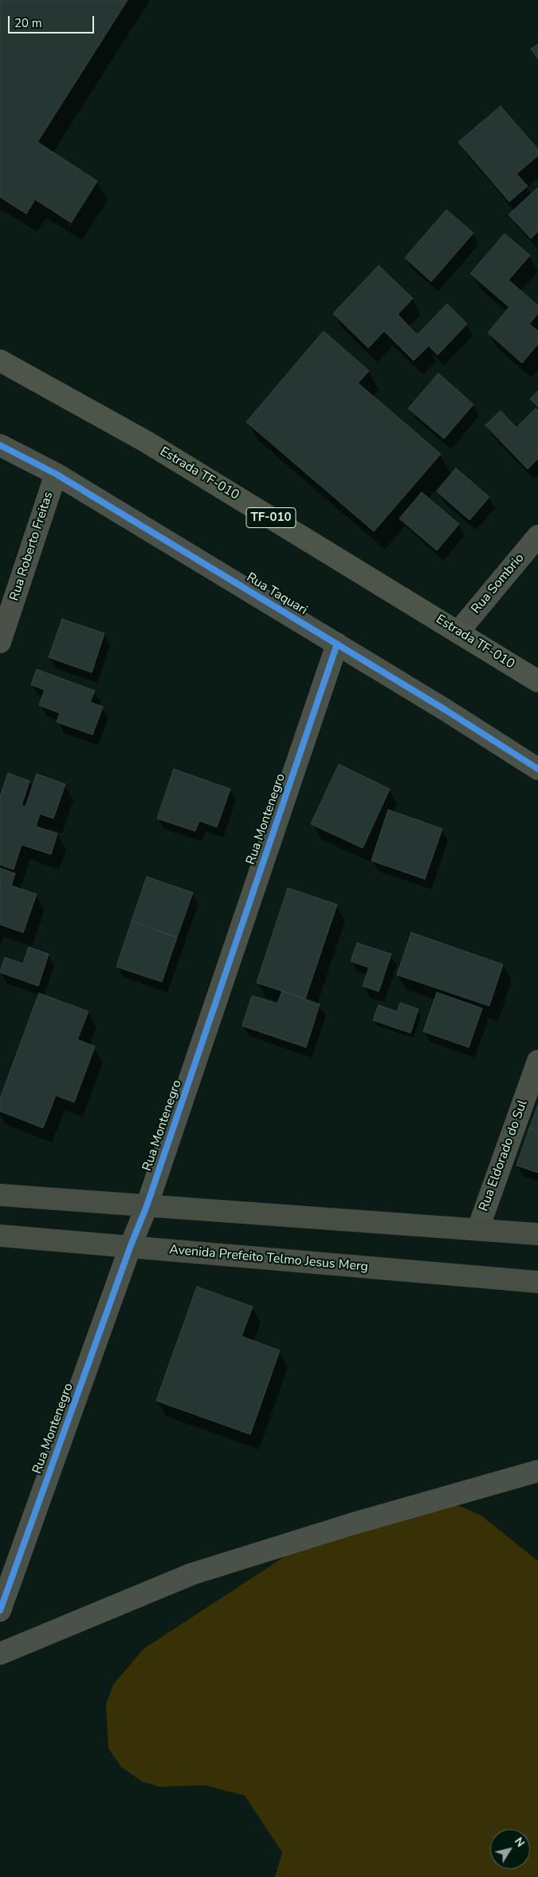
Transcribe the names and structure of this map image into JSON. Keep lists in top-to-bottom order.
{
  "streets": {
    "main road": ["Estrada TF-010", "TF-010", "Avenida Prefeito Telmo Jesus Merg"],
    "street": [
      "Rua Roberto Freitas",
      "Rua Sombrio",
      "Rua Taquari",
      "Rua Montenegro",
      "Rua Eldorado do Sul"
    ]
  },
  "crossings": [
    ["Estrada TF-010", "Rua Sombrio"],
    ["Rua Roberto Freitas", "Rua Taquari"],
    ["Rua Taquari", "Rua Montenegro"],
    ["Rua Montenegro", "Avenida Prefeito Telmo Jesus Merg"]
  ],
  "scale_bar": "20 m",
  "north": "top right"
}
